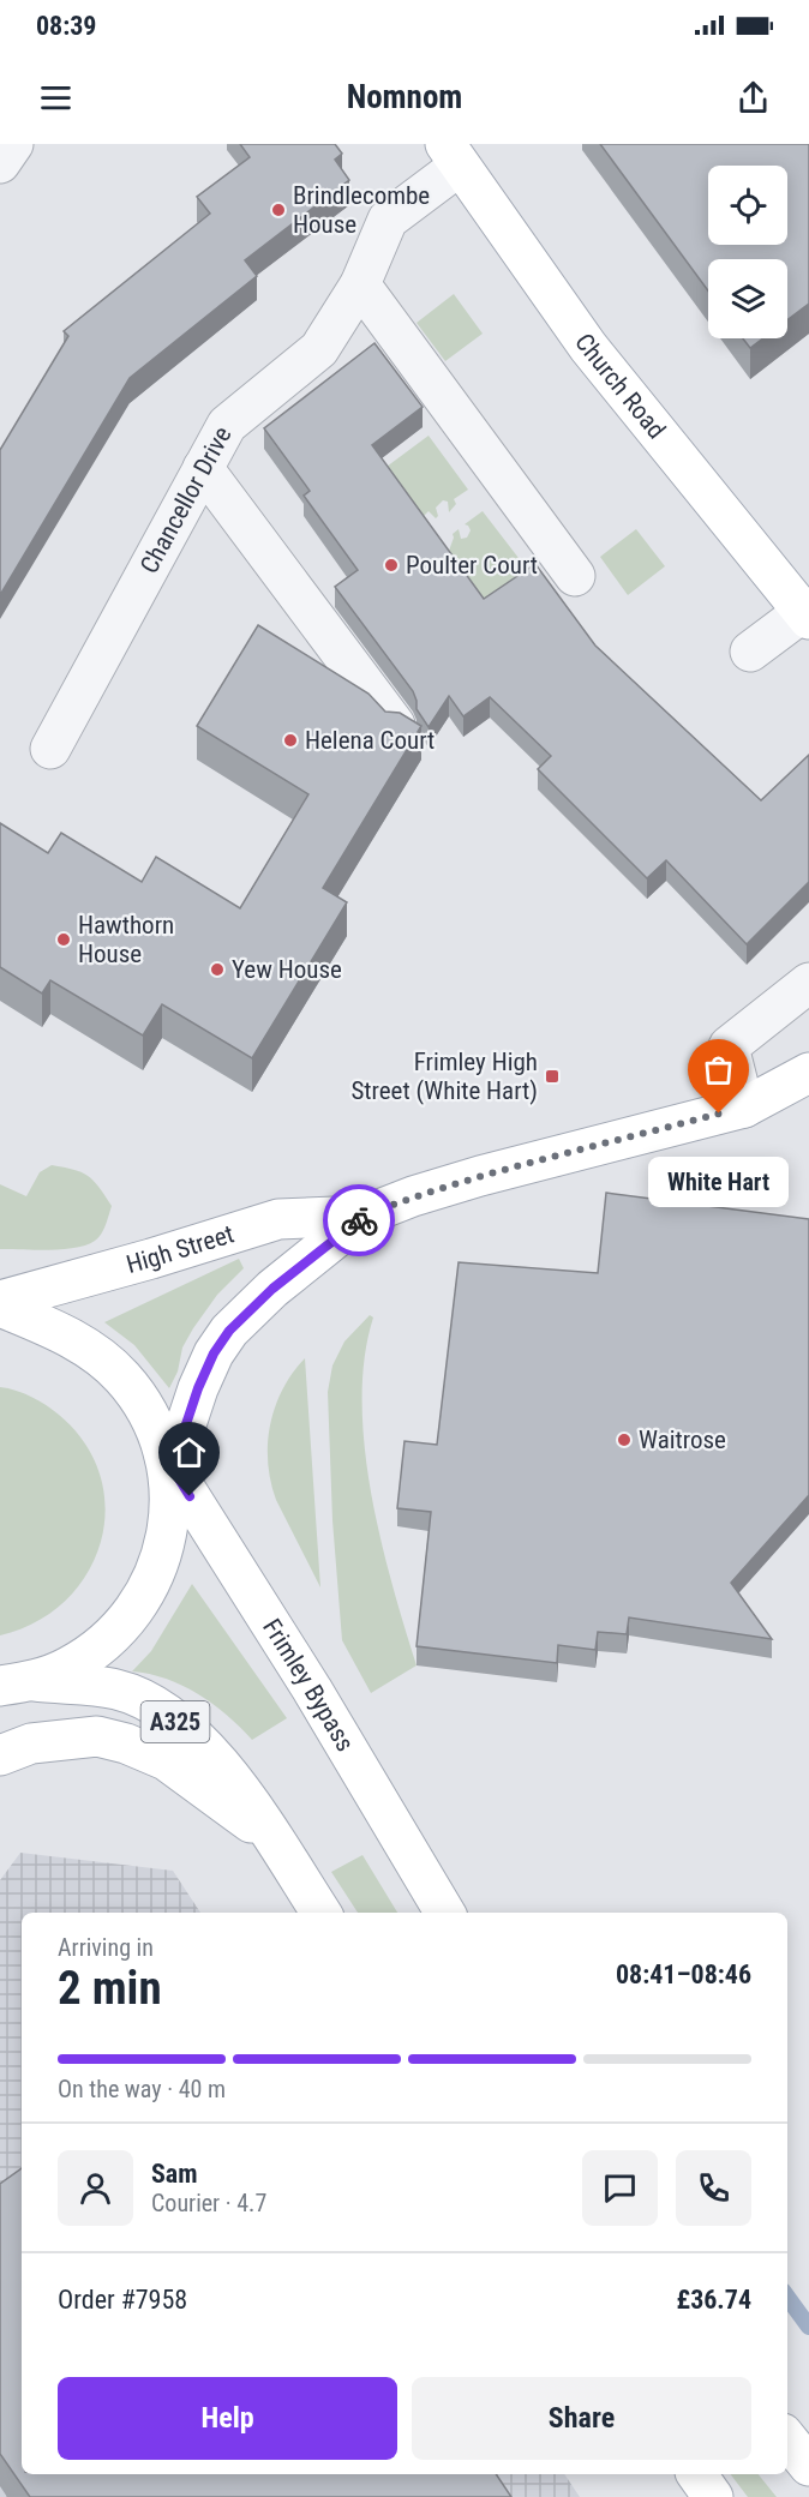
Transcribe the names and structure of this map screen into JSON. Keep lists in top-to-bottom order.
{
  "streets": {
    "main road": [
      "Church Road",
      "High Street",
      "Frimley Bypass",
      "A325"
    ],
    "street": ["Chancellor Drive"]
  },
  "crossings": [
    ["Church Road", "Chancellor Drive"],
    ["High Street", "Frimley Bypass"]
  ],
  "places": {
    "other": [
      "Brindlecombe House",
      "Poulter Court",
      "Helena Court",
      "Hawthorn House",
      "Yew House",
      "White Hart",
      "Waitrose"
    ],
    "transit": ["Frimley High Street (White Hart)"]
  },
  "page": {
    "status": "08:39",
    "header": "Nomnom",
    "bubble": "White Hart",
    "heading": ["2 min", "Arriving in", "08:41–08:46"],
    "panel": [
      "Sam",
      "Courier · 4.7",
      "Order #7958",
      "£36.74"
    ],
    "bar": "On the way · 40 m",
    "buttons": ["Help", "Share"]
  }
}
